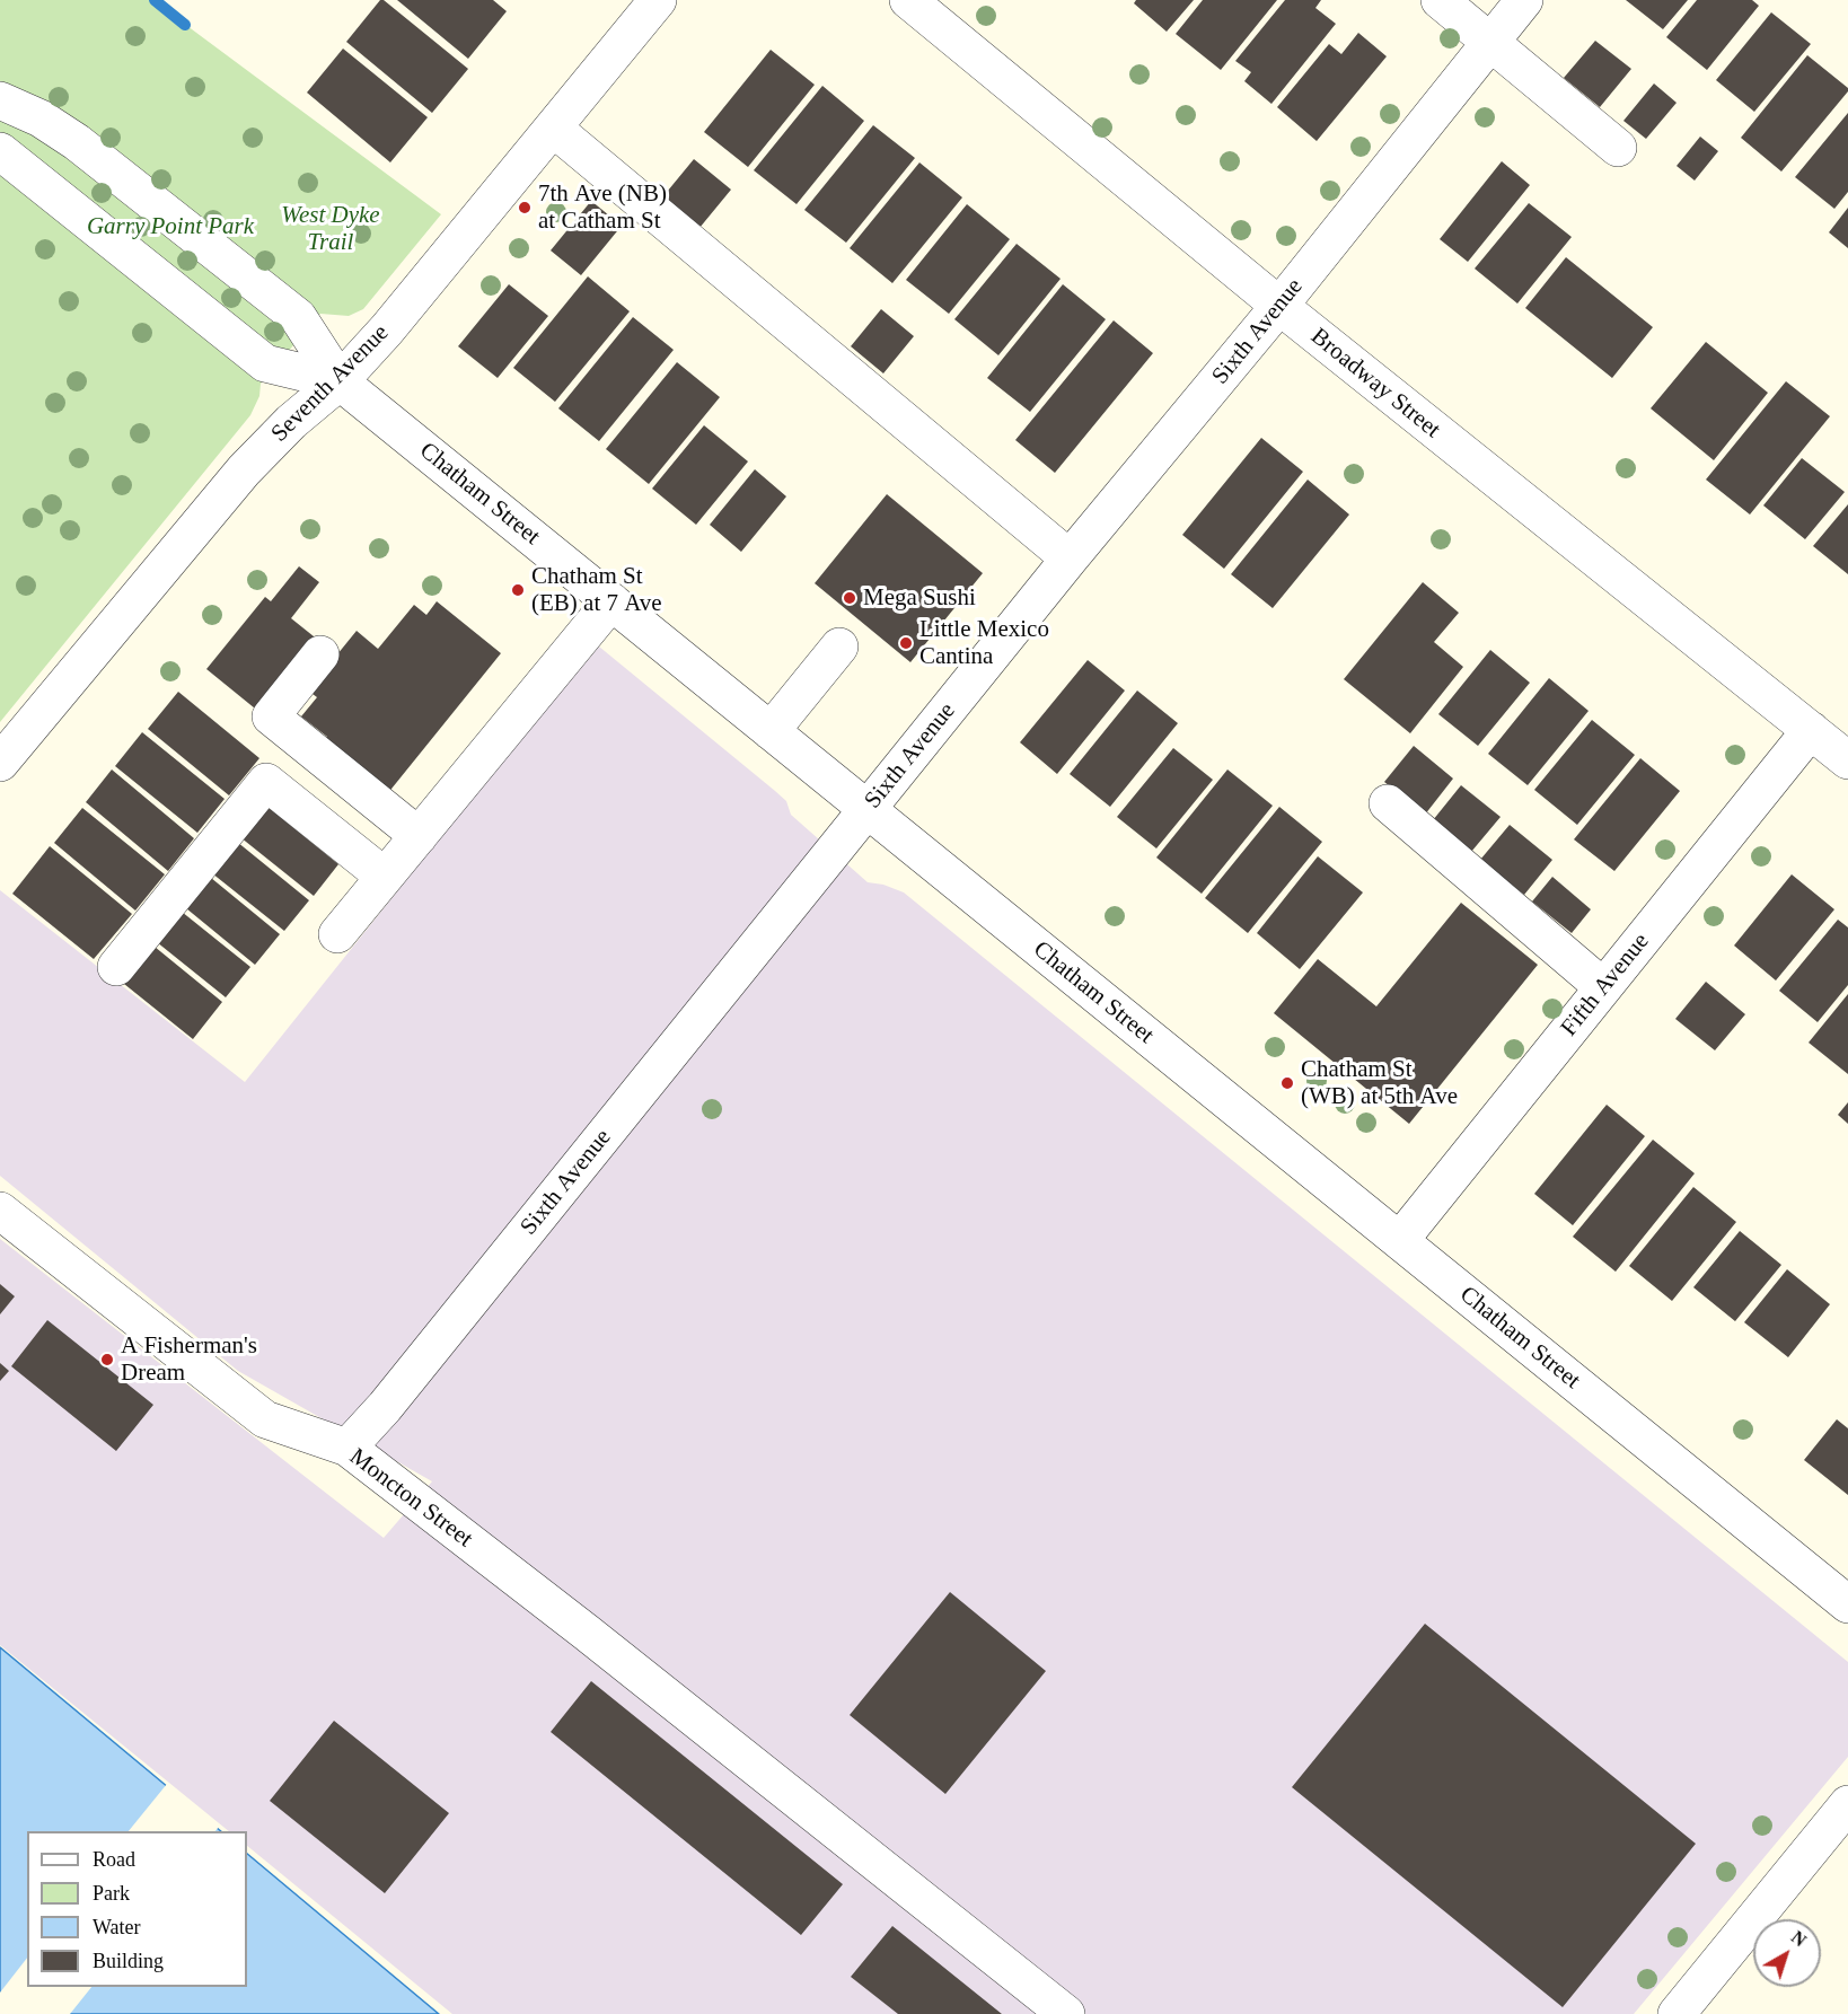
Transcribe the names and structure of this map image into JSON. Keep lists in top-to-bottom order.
{
  "streets": {
    "street": [
      "Sixth Avenue",
      "Seventh Avenue",
      "Broadway Street",
      "Chatham Street",
      "Fifth Avenue",
      "Moncton Street"
    ]
  },
  "crossings": [
    ["Sixth Avenue", "Broadway Street"],
    ["Sixth Avenue", "Chatham Street"],
    ["Sixth Avenue", "Moncton Street"],
    ["Seventh Avenue", "Chatham Street"],
    ["Broadway Street", "Fifth Avenue"],
    ["Chatham Street", "Fifth Avenue"]
  ],
  "parks": ["West Dyke Trail", "Garry Point Park"],
  "places": [
    "7th Ave (NB) at Catham St",
    "Chatham St (EB) at 7 Ave",
    "Mega Sushi",
    "Little Mexico Cantina",
    "Chatham St (WB) at 5th Ave",
    "A Fisherman's Dream"
  ],
  "legend": [
    "Road",
    "Park",
    "Water",
    "Building"
  ],
  "north": "top right"
}
